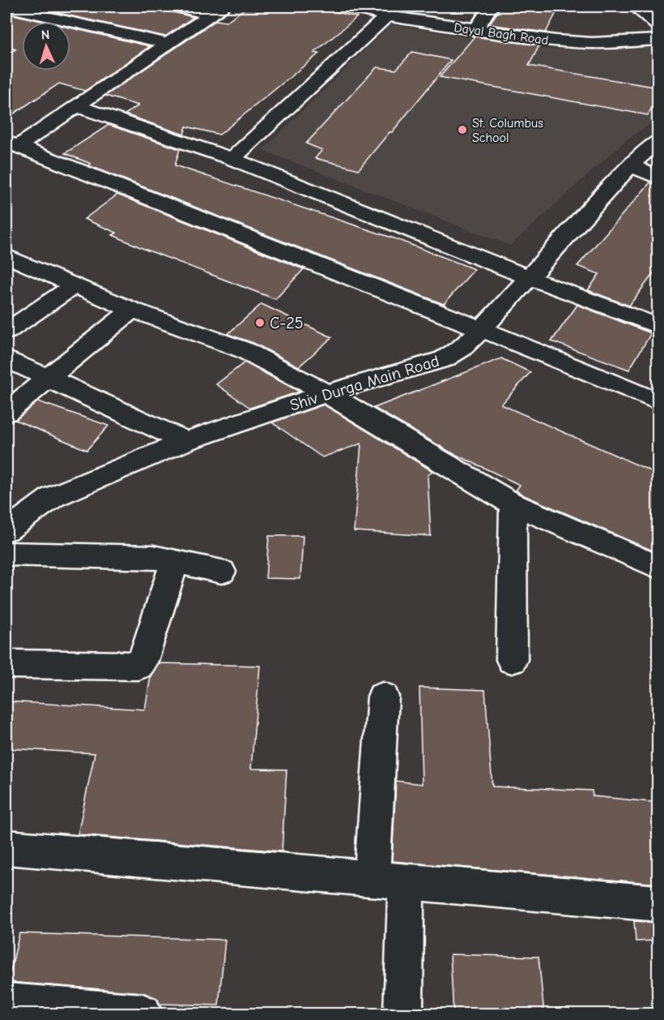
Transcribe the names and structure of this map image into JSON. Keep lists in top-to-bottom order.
{
  "streets": {
    "street": ["Dayal Bagh Road", "Shiv Durga Main Road"]
  },
  "places": ["St. Columbus School", "C-25"],
  "north": "top"
}
